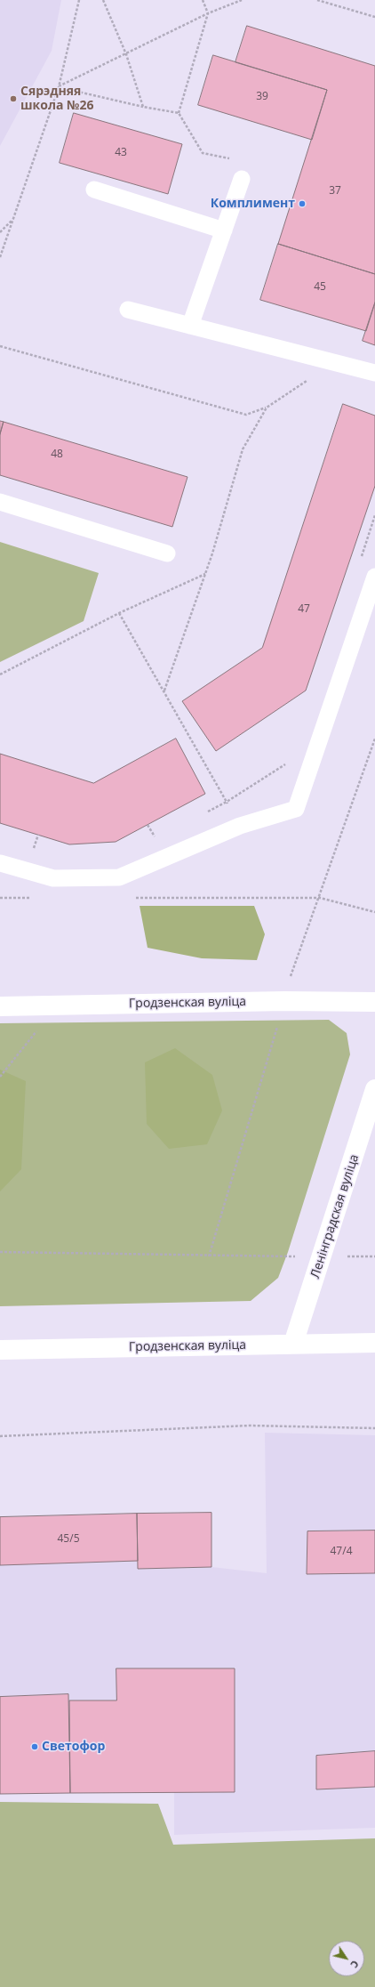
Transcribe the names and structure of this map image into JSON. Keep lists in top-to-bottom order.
{
  "streets": {
    "main road": ["Гродзенская вуліца", "Ленінградская вуліца"]
  },
  "crossings": [
    ["Гродзенская вуліца", "Ленінградская вуліца"]
  ],
  "places": ["Сярэдняя школа №26", "Комплимент", "Светофор"],
  "house_numbers": [
    "39",
    "43",
    "37",
    "45",
    "48",
    "47",
    "45/5",
    "47/4"
  ],
  "north": "bottom right"
}
